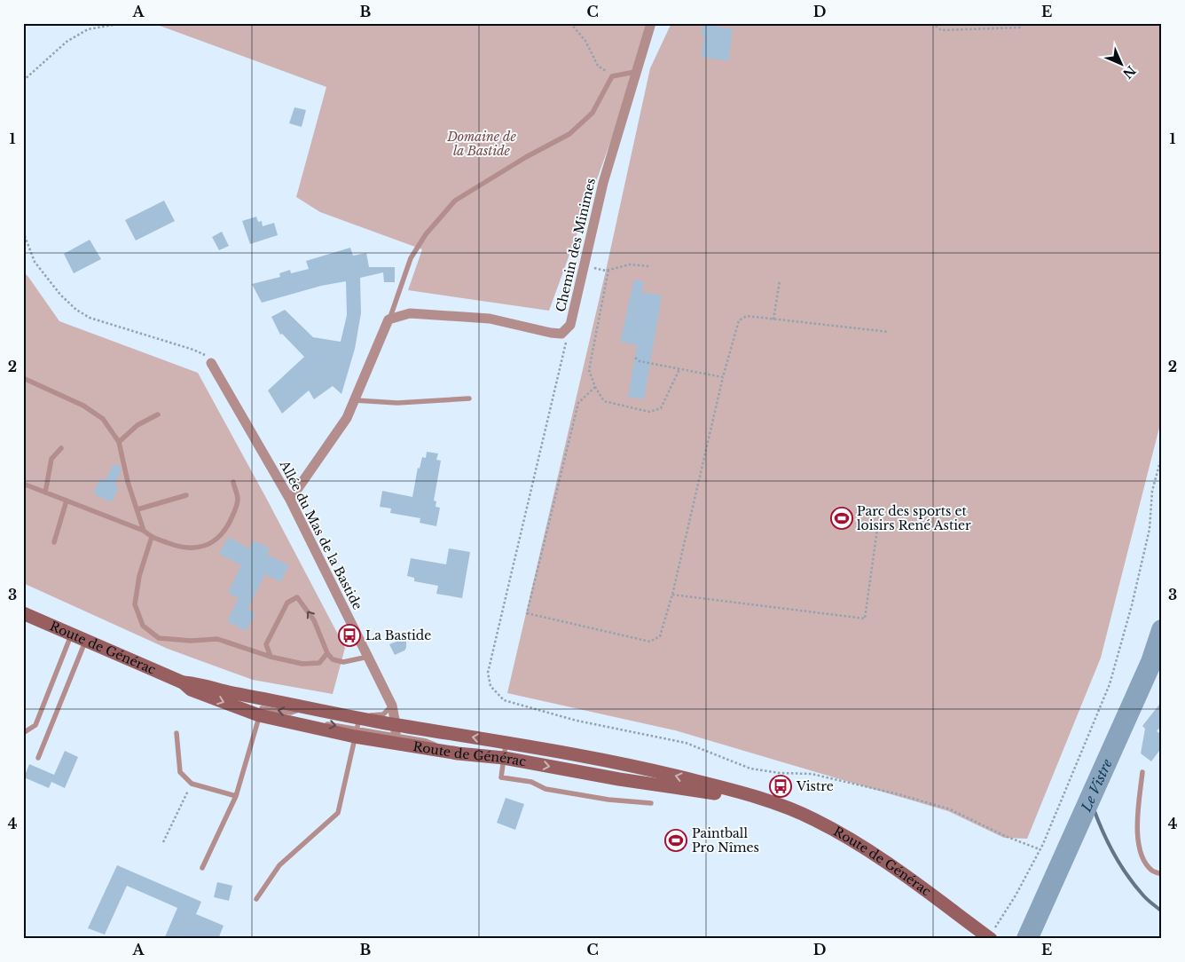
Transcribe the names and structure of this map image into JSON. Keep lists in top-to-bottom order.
{
  "streets": {
    "street": ["Chemin des Minimes", "Allée du Mas de la Bastide", "Route de Générac"]
  },
  "crossings": [
    ["Allée du Mas de la Bastide", "Route de Générac"]
  ],
  "water": ["Le Vistre"],
  "parks": ["Domaine de la Bastide"],
  "places": {
    "sports": ["Parc des sports et loisirs René Astier", "Paintball Pro Nîmes"],
    "bus stop": ["La Bastide", "Vistre"]
  },
  "north": "bottom right",
  "grid": {
    "columns": [
      "A",
      "B",
      "C",
      "D",
      "E"
    ],
    "rows": [
      "1",
      "2",
      "3",
      "4"
    ]
  }
}
